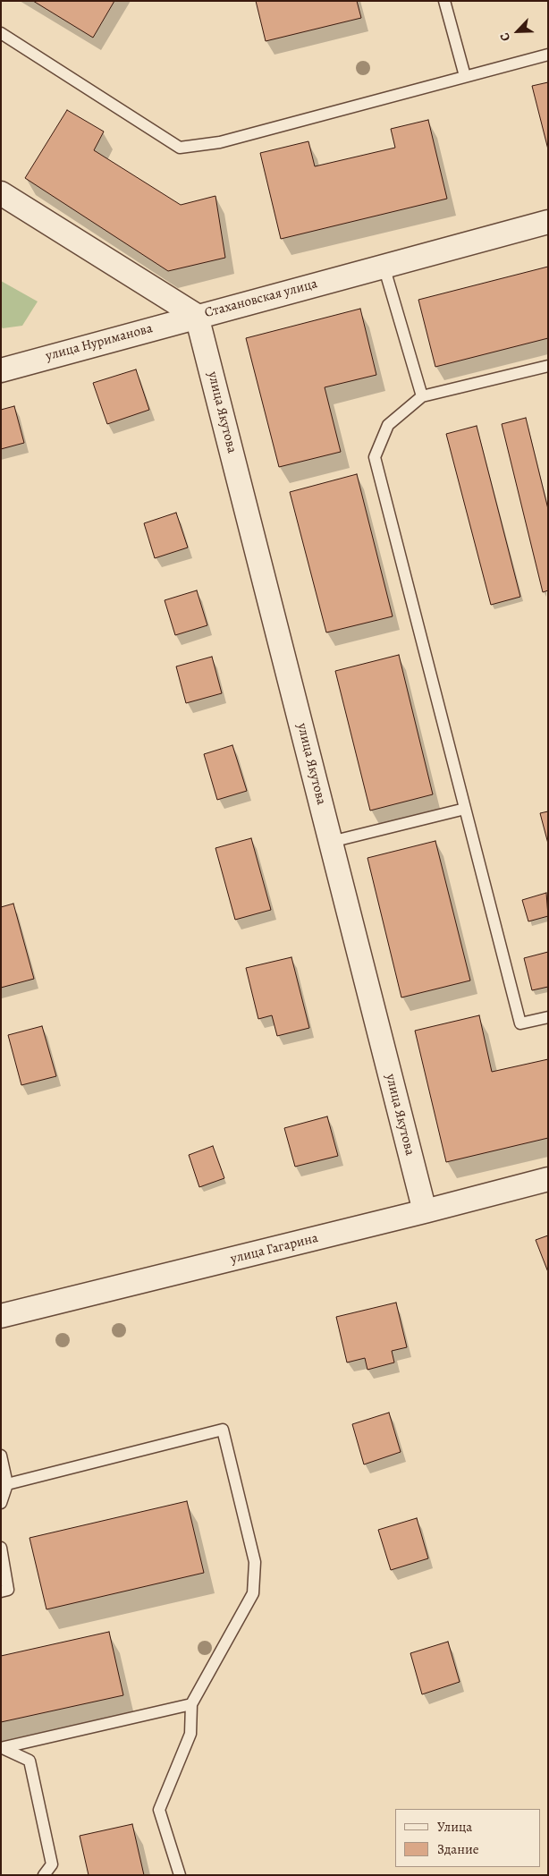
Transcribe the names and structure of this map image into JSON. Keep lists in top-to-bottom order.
{
  "streets": {
    "street": [
      "Стахановская улица",
      "улица Нуриманова",
      "улица Якутова",
      "улица Гагарина"
    ]
  },
  "crossings": [
    ["Стахановская улица", "улица Нуриманова"],
    ["Стахановская улица", "улица Якутова"],
    ["улица Нуриманова", "улица Якутова"],
    ["улица Якутова", "улица Гагарина"]
  ],
  "legend": ["Улица", "Здание"],
  "north": "bottom left"
}
